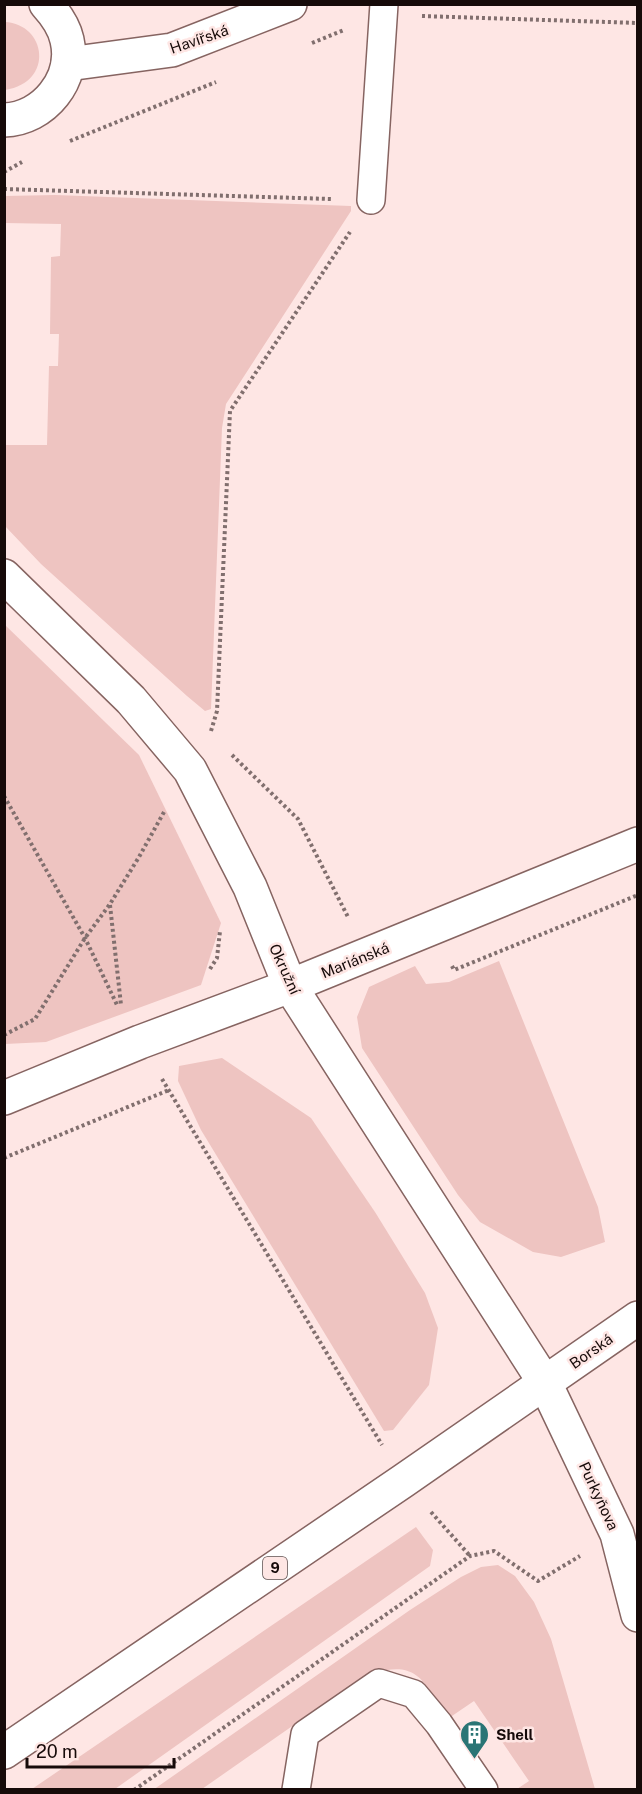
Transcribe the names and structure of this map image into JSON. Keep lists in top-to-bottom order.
{
  "streets": {
    "street": [
      "Havířská",
      "Mariánská",
      "Okružní",
      "Borská",
      "Purkyňova",
      "9"
    ]
  },
  "crossings": [
    ["Mariánská", "Okružní"],
    ["Okružní", "Borská"],
    ["Okružní", "Purkyňova"],
    ["Okružní", "9"],
    ["Borská", "Purkyňova"],
    ["Borská", "9"],
    ["Purkyňova", "9"]
  ],
  "places": {
    "building": ["Shell"]
  },
  "scale_bar": "20 m"
}
